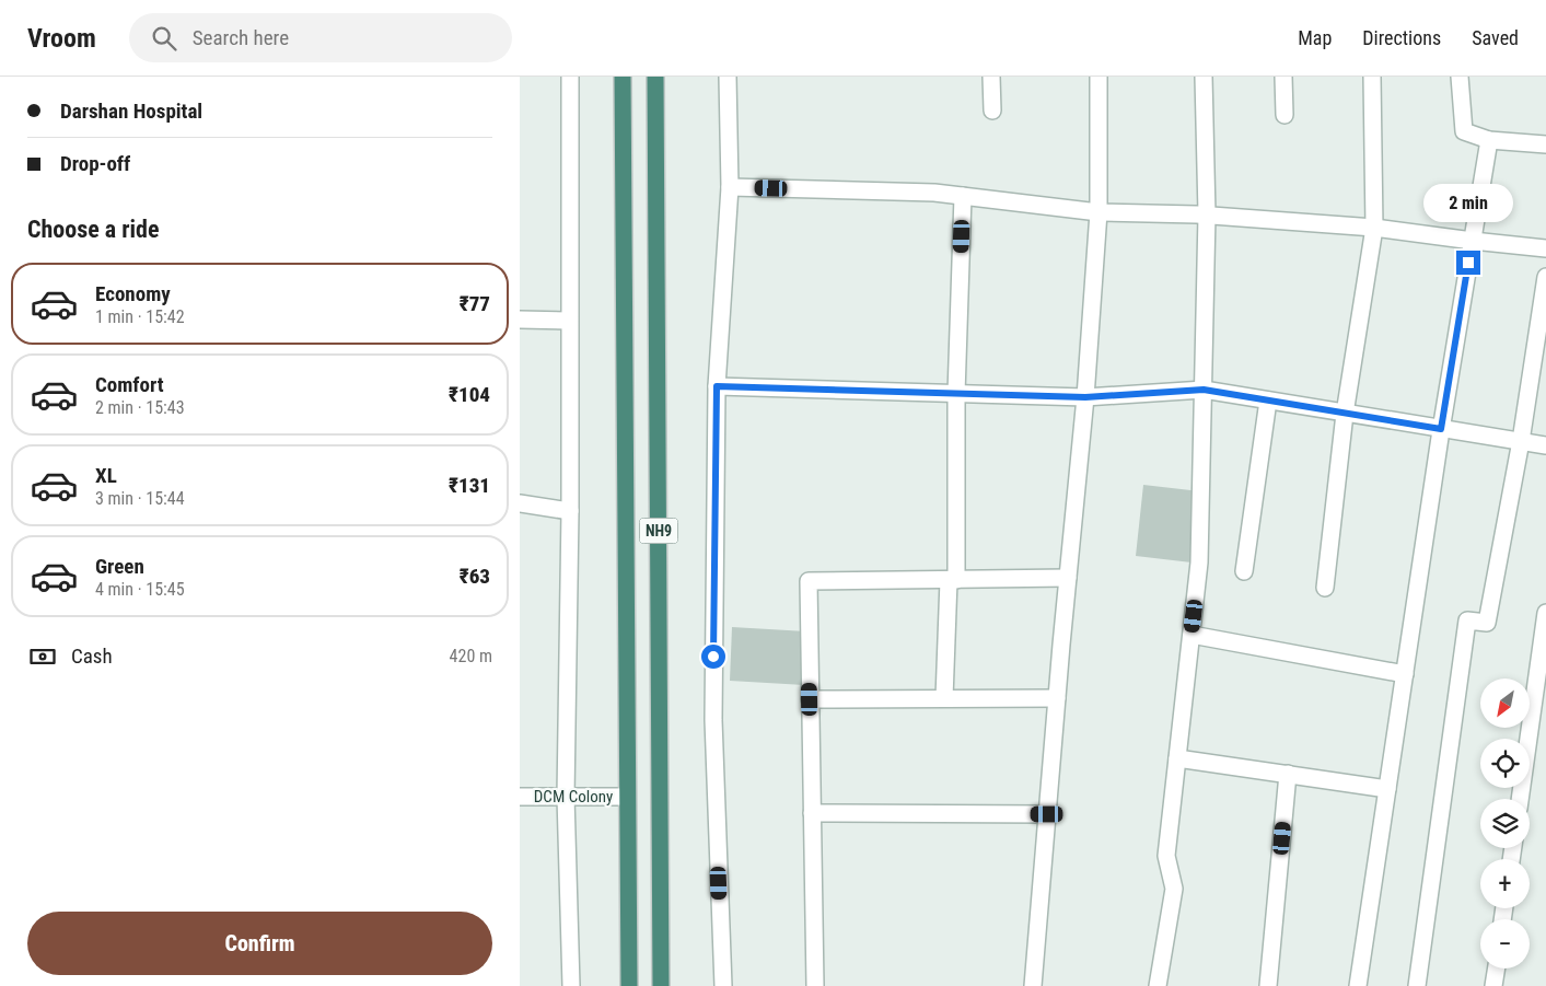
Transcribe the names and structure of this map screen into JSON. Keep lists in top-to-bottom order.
{
  "streets": {
    "highway": ["NH9"],
    "street": ["DCM Colony"]
  },
  "crossings": [
    ["NH9", "DCM Colony"]
  ],
  "north": "bottom left",
  "page": {
    "header": "Vroom",
    "search": "Search here",
    "nav": ["Map", "Directions", "Saved"],
    "banner": ["Darshan Hospital", "Drop-off"],
    "bubble": "2 min",
    "heading": "Choose a ride",
    "list": [
      {
        "name": "Economy",
        "note": "1 min · 15:42",
        "value": "₹77"
      },
      {
        "name": "Comfort",
        "note": "2 min · 15:43",
        "value": "₹104"
      },
      {
        "name": "XL",
        "note": "3 min · 15:44",
        "value": "₹131"
      },
      {
        "name": "Green",
        "note": "4 min · 15:45",
        "value": "₹63"
      }
    ],
    "pay": ["Cash", "420 m"],
    "map_buttons": ["+", "−"],
    "buttons": "Confirm"
  }
}
